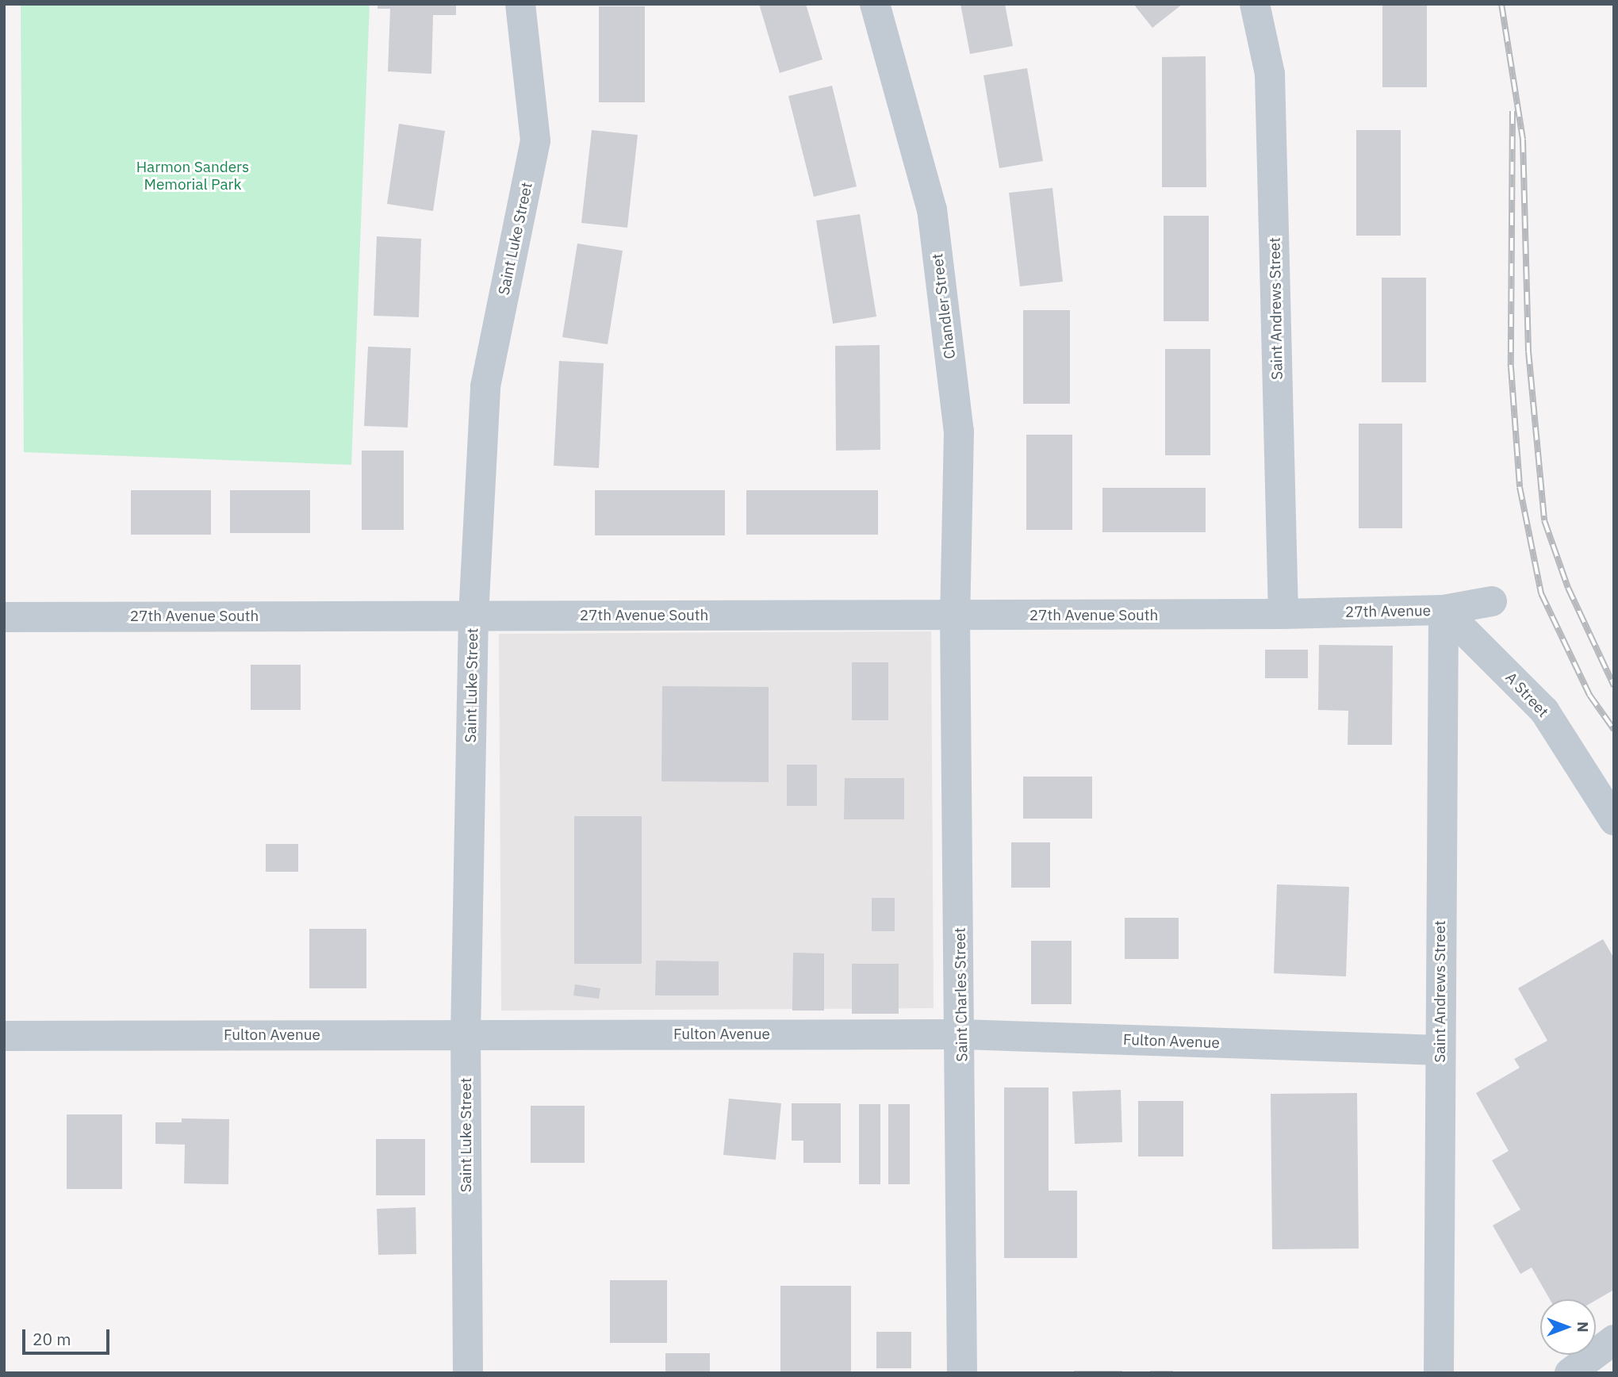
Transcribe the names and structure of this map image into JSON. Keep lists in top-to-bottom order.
{
  "streets": {
    "street": [
      "Saint Luke Street",
      "Chandler Street",
      "Saint Andrews Street",
      "27th Avenue",
      "27th Avenue South",
      "A Street",
      "Saint Charles Street",
      "Fulton Avenue"
    ]
  },
  "crossings": [
    ["Saint Luke Street", "27th Avenue South"],
    ["Saint Luke Street", "Fulton Avenue"],
    ["Chandler Street", "27th Avenue South"],
    ["Chandler Street", "Saint Charles Street"],
    ["Saint Andrews Street", "27th Avenue"],
    ["Saint Andrews Street", "27th Avenue South"],
    ["Saint Andrews Street", "A Street"],
    ["Saint Andrews Street", "Fulton Avenue"],
    ["27th Avenue", "27th Avenue South"],
    ["27th Avenue", "A Street"],
    ["27th Avenue South", "Saint Charles Street"],
    ["Saint Charles Street", "Fulton Avenue"]
  ],
  "parks": ["Harmon Sanders Memorial Park"],
  "scale_bar": "20 m",
  "north": "right"
}
